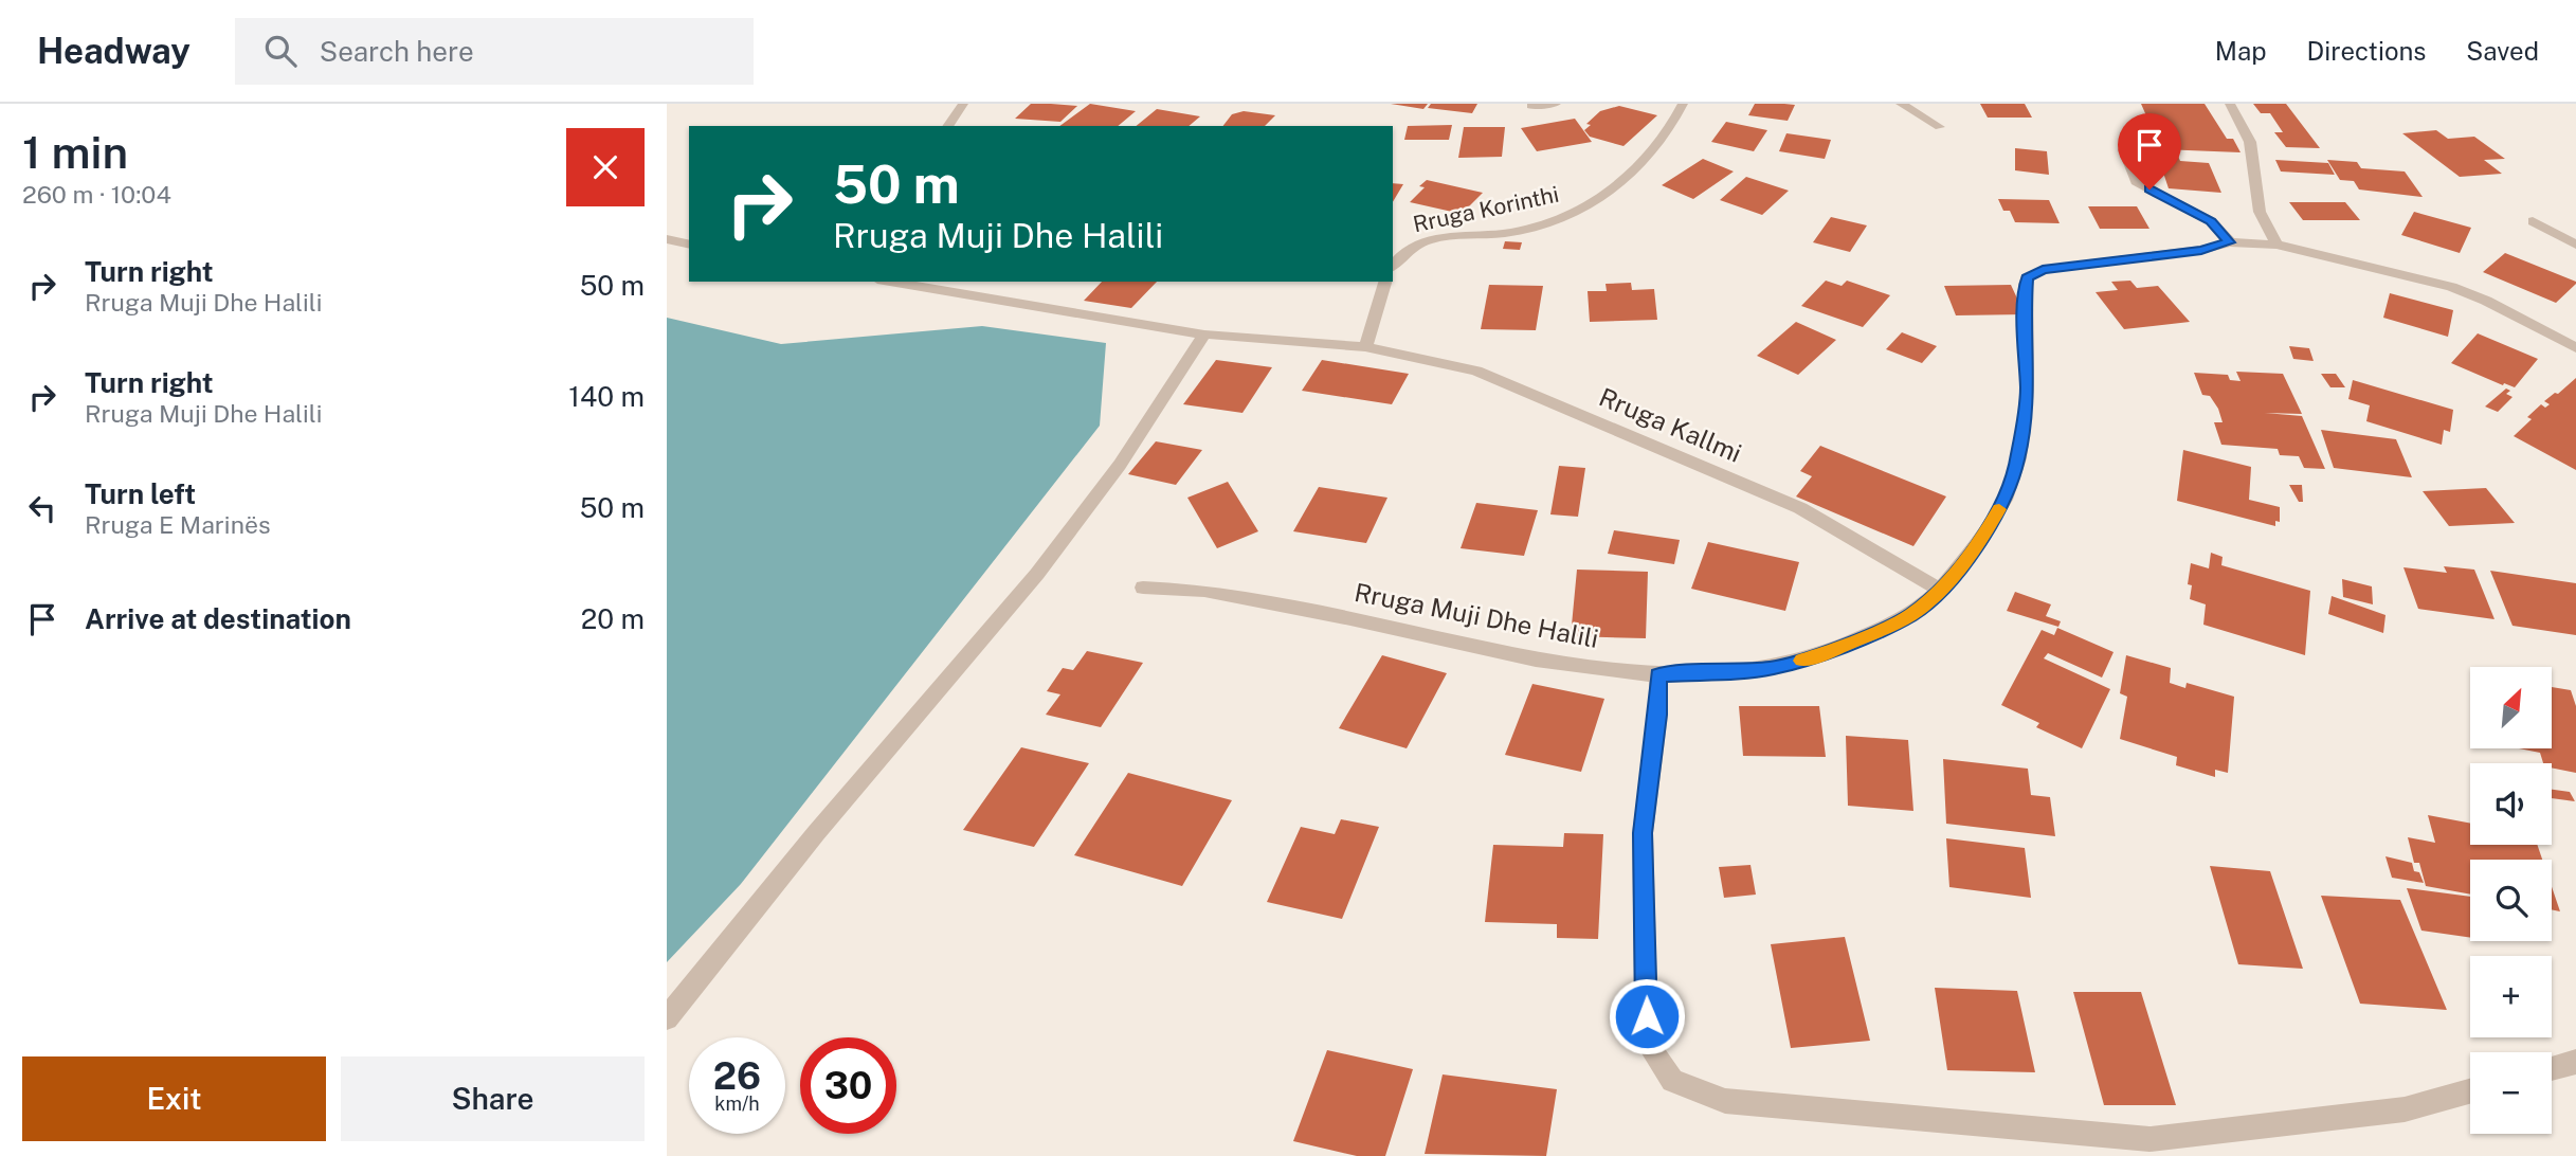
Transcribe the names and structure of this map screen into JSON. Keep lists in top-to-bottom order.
{
  "streets": {
    "street": ["Rruga Korinthi", "Rruga Kallmi", "Rruga Muji Dhe Halili"]
  },
  "crossings": [
    ["Rruga Kallmi", "Rruga Muji Dhe Halili"]
  ],
  "north": "top right",
  "page": {
    "header": "Headway",
    "search": "Search here",
    "nav": ["Map", "Directions", "Saved"],
    "heading": ["1 min", "260 m · 10:04"],
    "turn": ["50 m", "Rruga Muji Dhe Halili"],
    "list": [
      {
        "name": "Turn right",
        "note": "Rruga Muji Dhe Halili",
        "value": "50 m"
      },
      {
        "name": "Turn right",
        "note": "Rruga Muji Dhe Halili",
        "value": "140 m"
      },
      {
        "name": "Turn left",
        "note": "Rruga E Marinës",
        "value": "50 m"
      },
      {
        "name": "Arrive at destination",
        "value": "20 m"
      }
    ],
    "map_buttons": ["+", "−"],
    "speed": "26 km/h",
    "limit": "30",
    "buttons": ["Exit", "Share"]
  }
}
